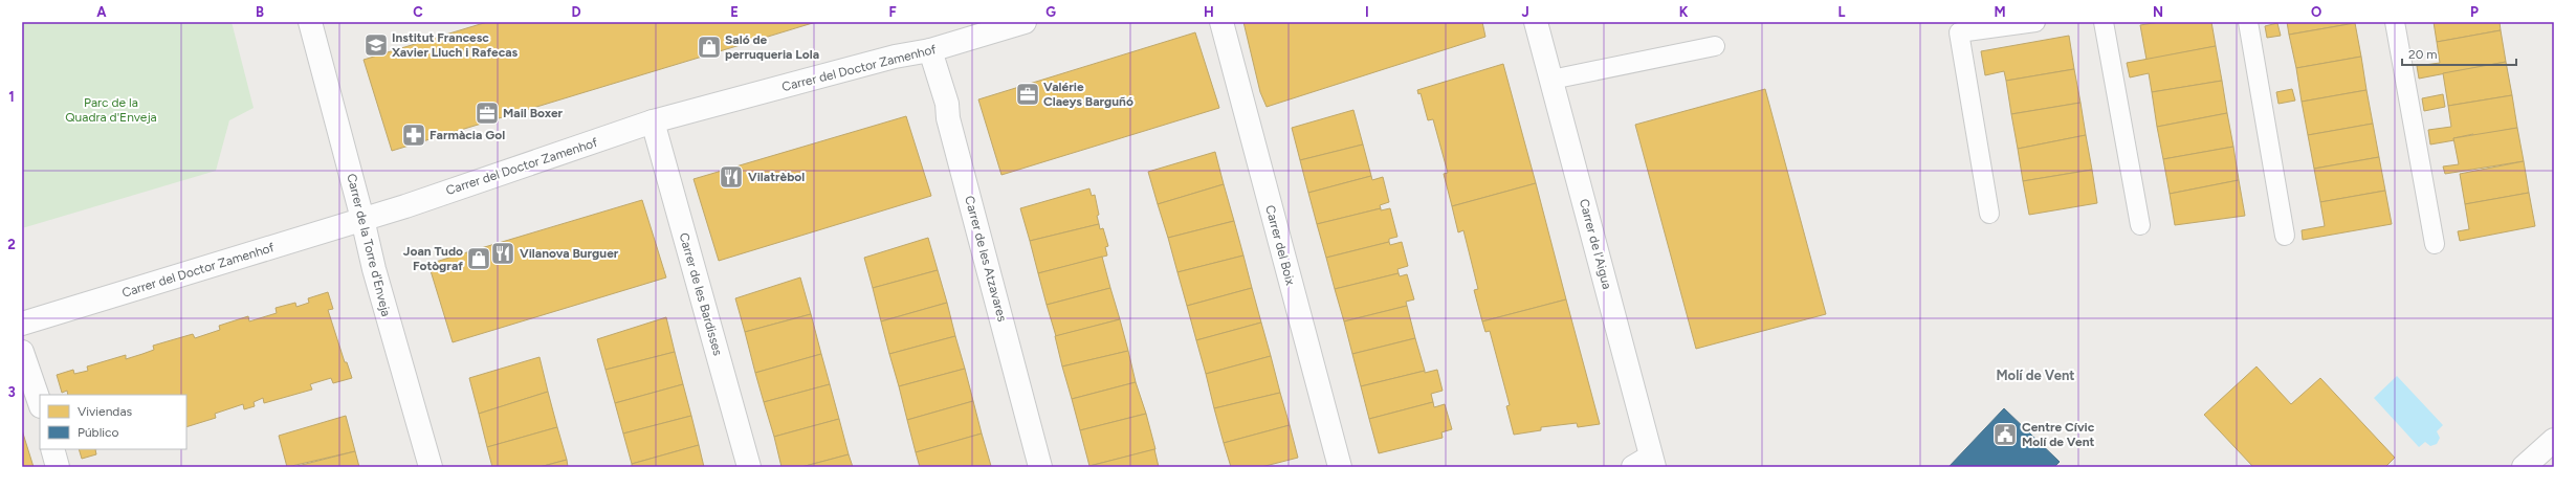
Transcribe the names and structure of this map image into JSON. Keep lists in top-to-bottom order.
{
  "streets": {
    "street": [
      "Carrer del Doctor Zamenhof",
      "Carrer de l'Aigua",
      "Carrer de la Torre d'Enveja",
      "Carrer del Boix",
      "Carrer de les Atzavares",
      "Carrer de les Bardisses"
    ]
  },
  "crossings": [
    ["Carrer del Doctor Zamenhof", "Carrer de la Torre d'Enveja"],
    ["Carrer del Doctor Zamenhof", "Carrer de les Atzavares"],
    ["Carrer del Doctor Zamenhof", "Carrer de les Bardisses"]
  ],
  "districts": ["Molí de Vent"],
  "parks": ["Parc de la Quadra d'Enveja"],
  "places": {
    "school or university": ["Institut Francesc Xavier Lluch i Rafecas"],
    "shop": ["Saló de perruqueria Lola", "Joan Tudo Fotògraf"],
    "office": ["Valérie Claeys Barguñó", "Mail Boxer"],
    "pharmacy": ["Farmàcia Gol"],
    "restaurant": ["Vilatrèbol", "Vilanova Burguer"],
    "public building": ["Centre Cívic Molí de Vent"]
  },
  "legend": ["Viviendas", "Público"],
  "scale_bar": "20 m",
  "grid": {
    "columns": [
      "A",
      "B",
      "C",
      "D",
      "E",
      "F",
      "G",
      "H",
      "I",
      "J",
      "K",
      "L",
      "M",
      "N",
      "O",
      "P"
    ],
    "rows": ["1", "2", "3"]
  }
}
